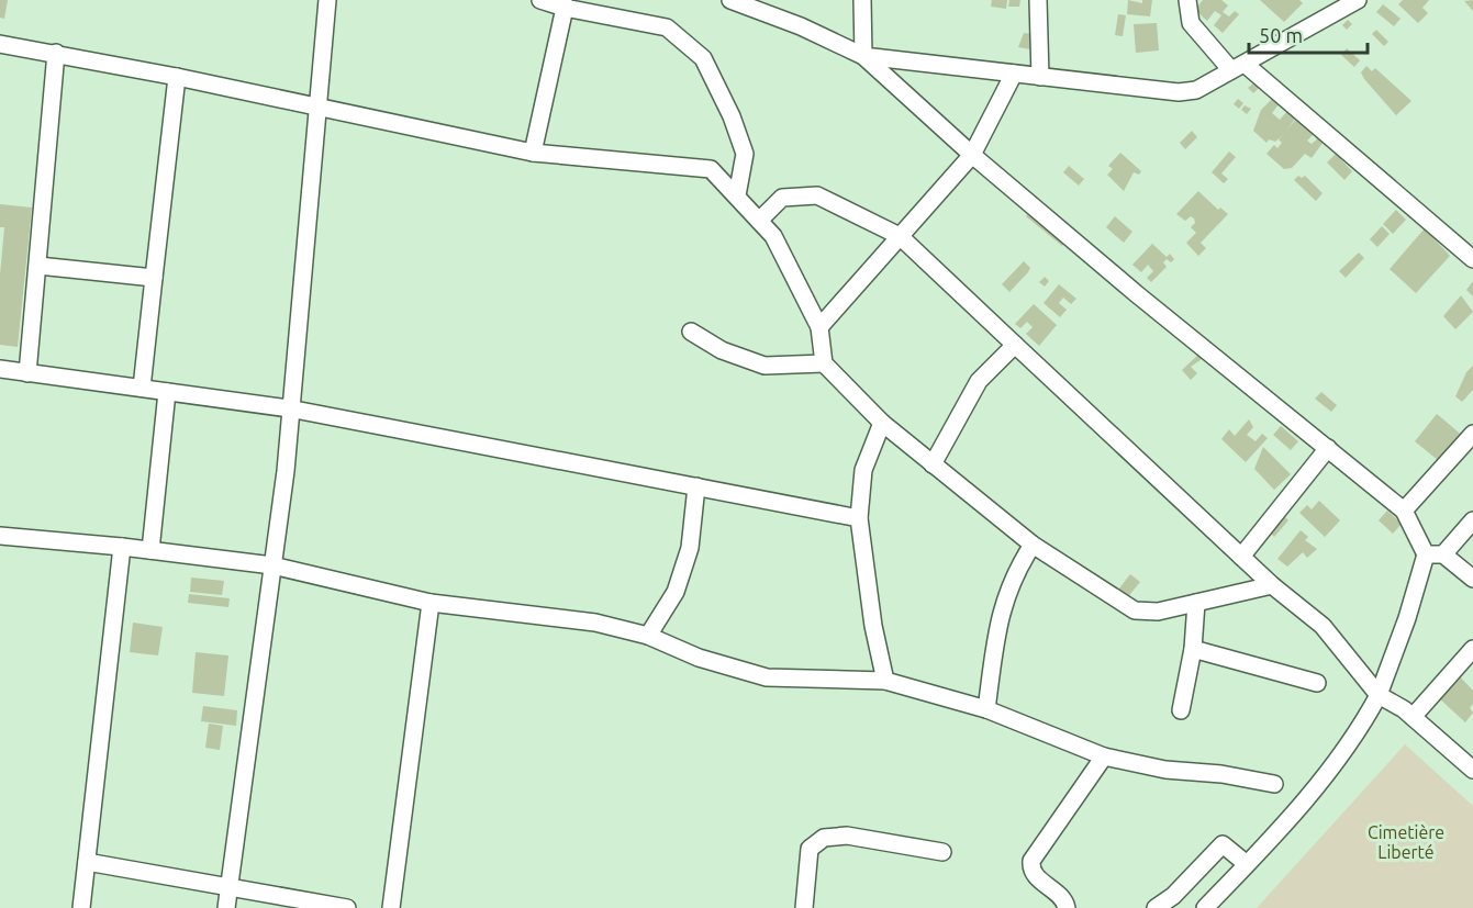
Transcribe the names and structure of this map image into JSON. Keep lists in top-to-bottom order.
{
  "parks": ["Cimetière Liberté"],
  "scale_bar": "50 m"
}
